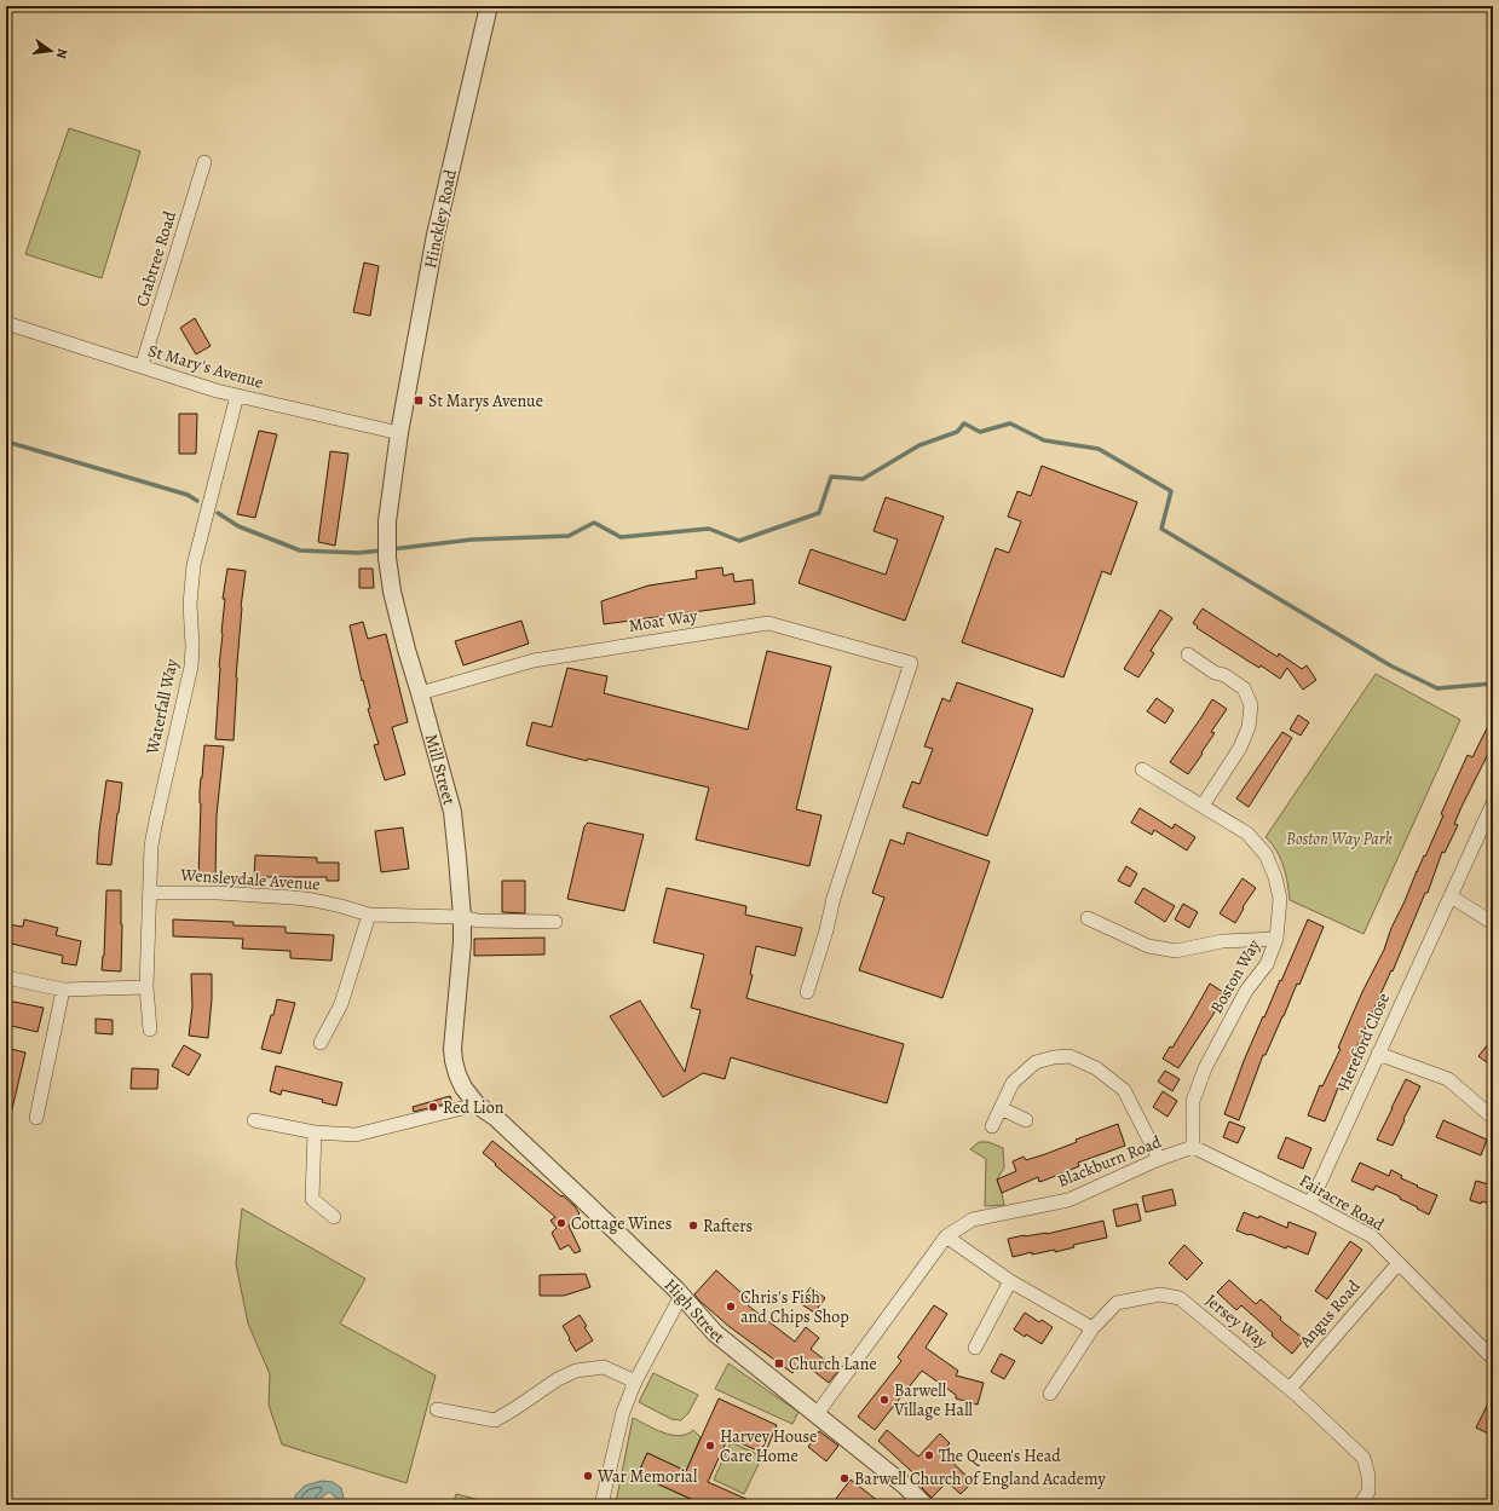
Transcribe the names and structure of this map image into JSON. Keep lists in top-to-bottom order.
{
  "streets": {
    "street": [
      "Hinckley Road",
      "Crabtree Road",
      "St Mary's Avenue",
      "Moat Way",
      "Waterfall Way",
      "Mill Street",
      "Wensleydale Avenue",
      "Boston Way",
      "Hereford Close",
      "Blackburn Road",
      "Fairacre Road",
      "High Street",
      "Angus Road",
      "Jersey Way"
    ]
  },
  "crossings": [
    ["Hinckley Road", "St Mary's Avenue"],
    ["Hinckley Road", "Mill Street"],
    ["Crabtree Road", "St Mary's Avenue"],
    ["St Mary's Avenue", "Waterfall Way"],
    ["St Mary's Avenue", "Mill Street"],
    ["Moat Way", "Mill Street"],
    ["Waterfall Way", "Wensleydale Avenue"],
    ["Mill Street", "Wensleydale Avenue"],
    ["Mill Street", "High Street"],
    ["Boston Way", "Blackburn Road"],
    ["Boston Way", "Fairacre Road"],
    ["Hereford Close", "Fairacre Road"],
    ["Blackburn Road", "Fairacre Road"],
    ["Blackburn Road", "High Street"],
    ["Fairacre Road", "Angus Road"],
    ["Angus Road", "Jersey Way"]
  ],
  "parks": ["Boston Way Park"],
  "places": {
    "transit": ["St Marys Avenue", "Church Lane"],
    "other": [
      "Red Lion",
      "Cottage Wines",
      "Rafters",
      "Chris's Fish and Chips Shop",
      "Barwell Village Hall",
      "Harvey House Care Home",
      "The Queen's Head",
      "War Memorial",
      "Barwell Church of England Academy"
    ]
  },
  "north": "right"
}
